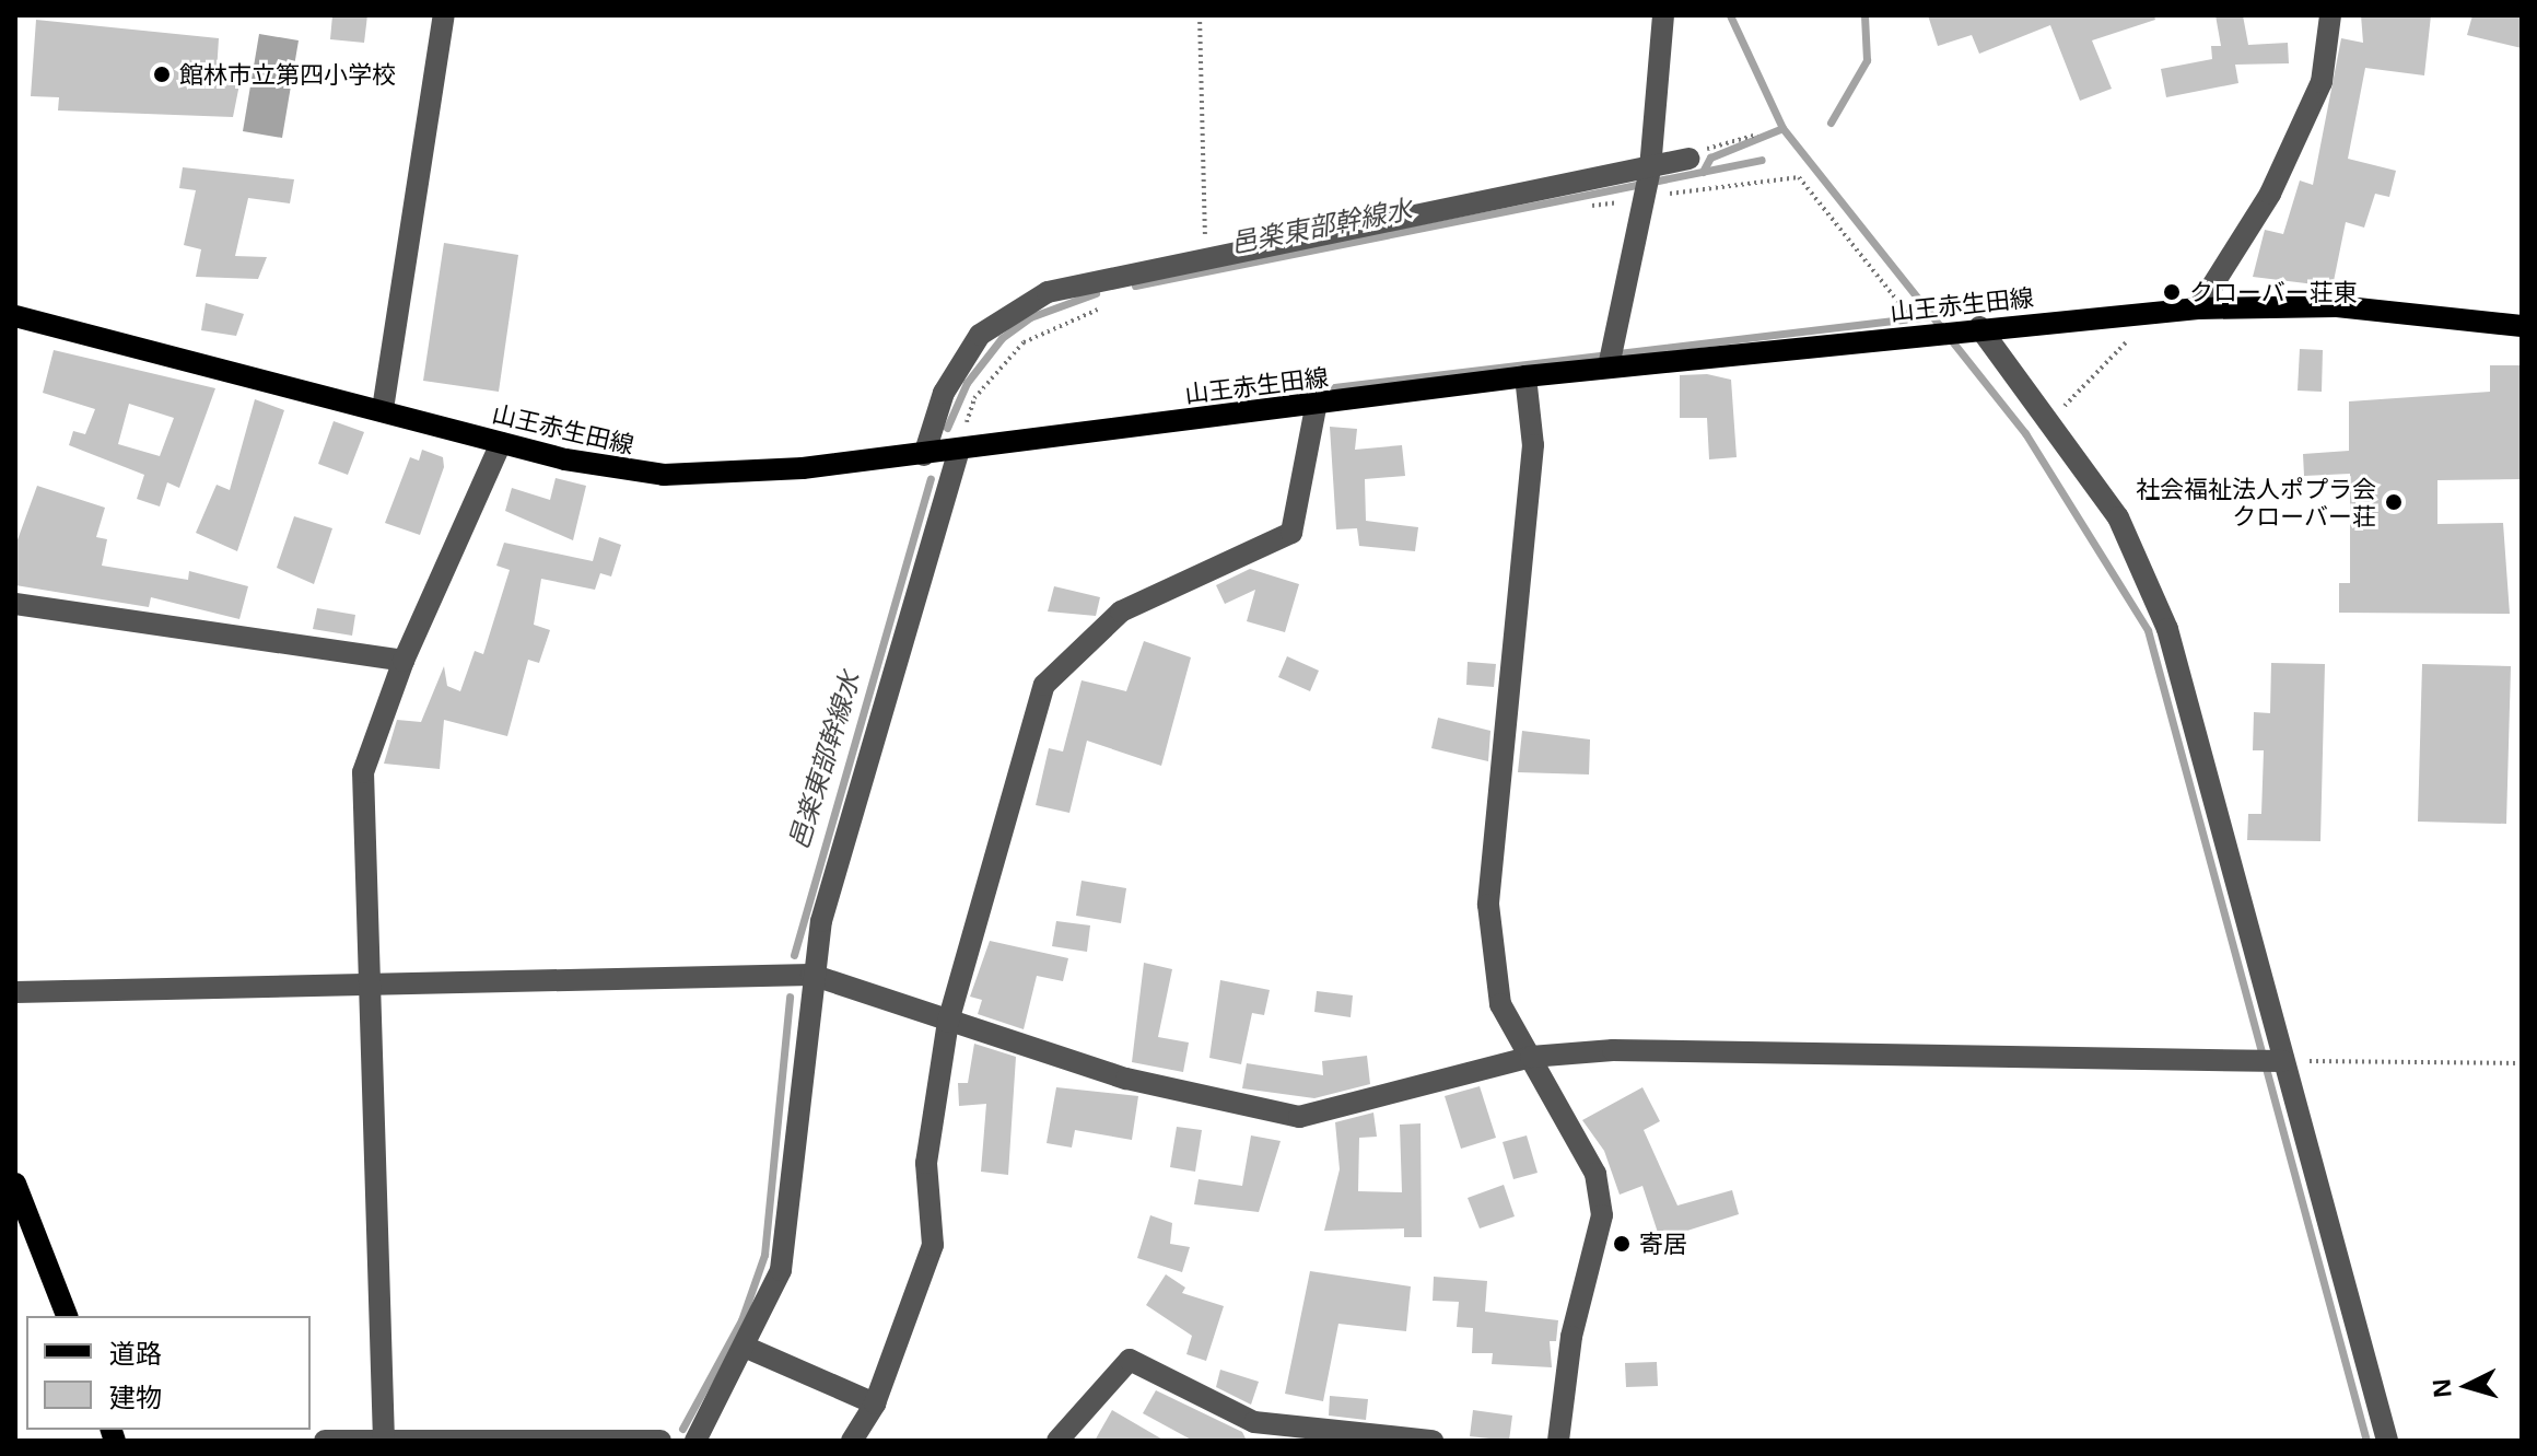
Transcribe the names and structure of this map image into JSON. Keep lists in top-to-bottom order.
{
  "streets": {
    "main road": ["山王赤生田線"]
  },
  "water": ["邑楽東部幹線水"],
  "places": [
    "館林市立第四小学校",
    "クローバー荘東",
    "社会福祉法人ポプラ会 クローバー荘",
    "寄居"
  ],
  "legend": ["道路", "建物"],
  "north": "left"
}
